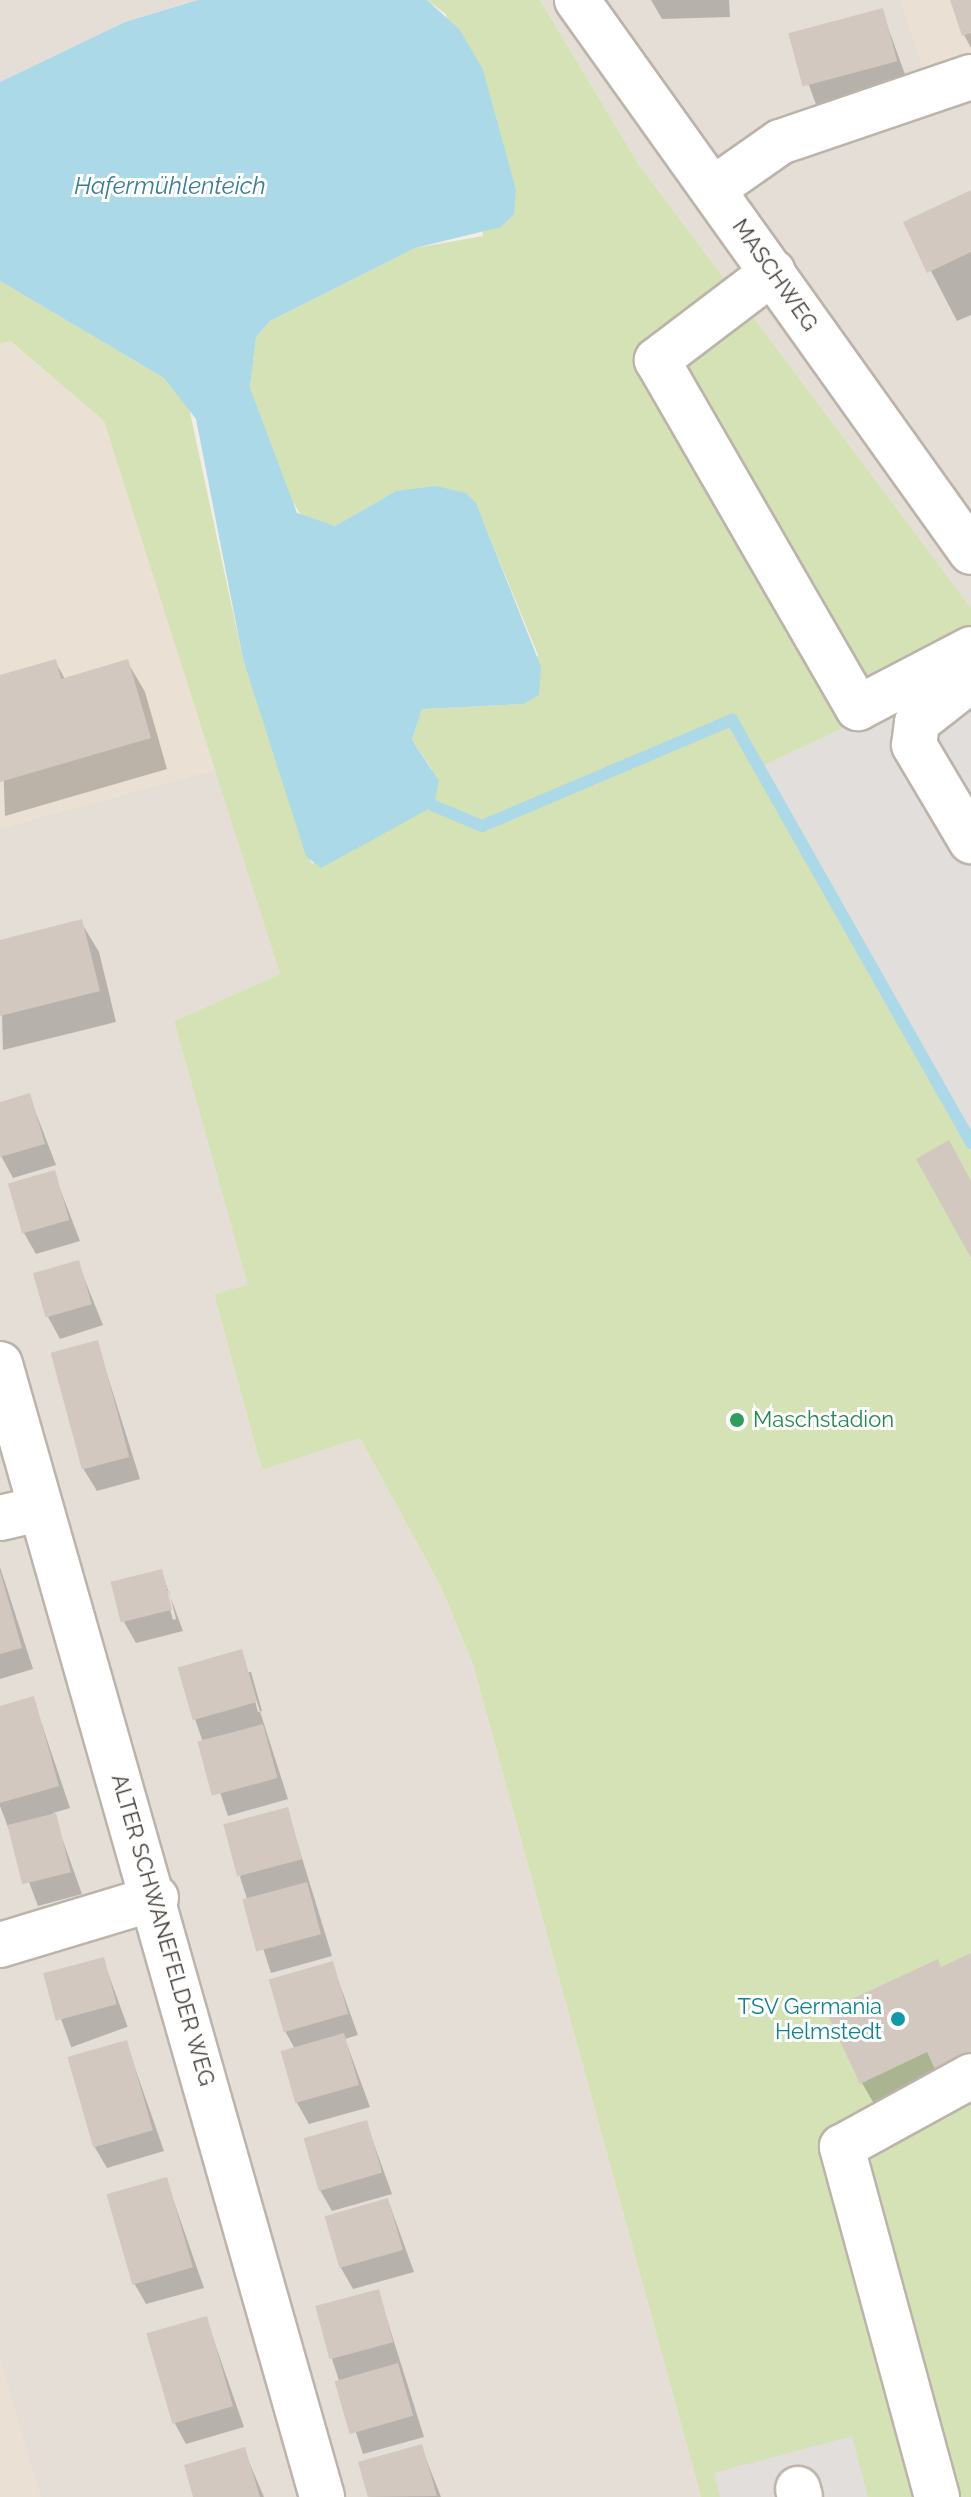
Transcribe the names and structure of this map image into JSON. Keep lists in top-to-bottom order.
{
  "streets": {
    "street": ["MASCHWEG", "ALTER SCHWANEFELDER WEG"]
  },
  "water": ["Hafermühlenteich"],
  "places": ["Maschstadion", "TSV Germania Helmstedt"]
}
